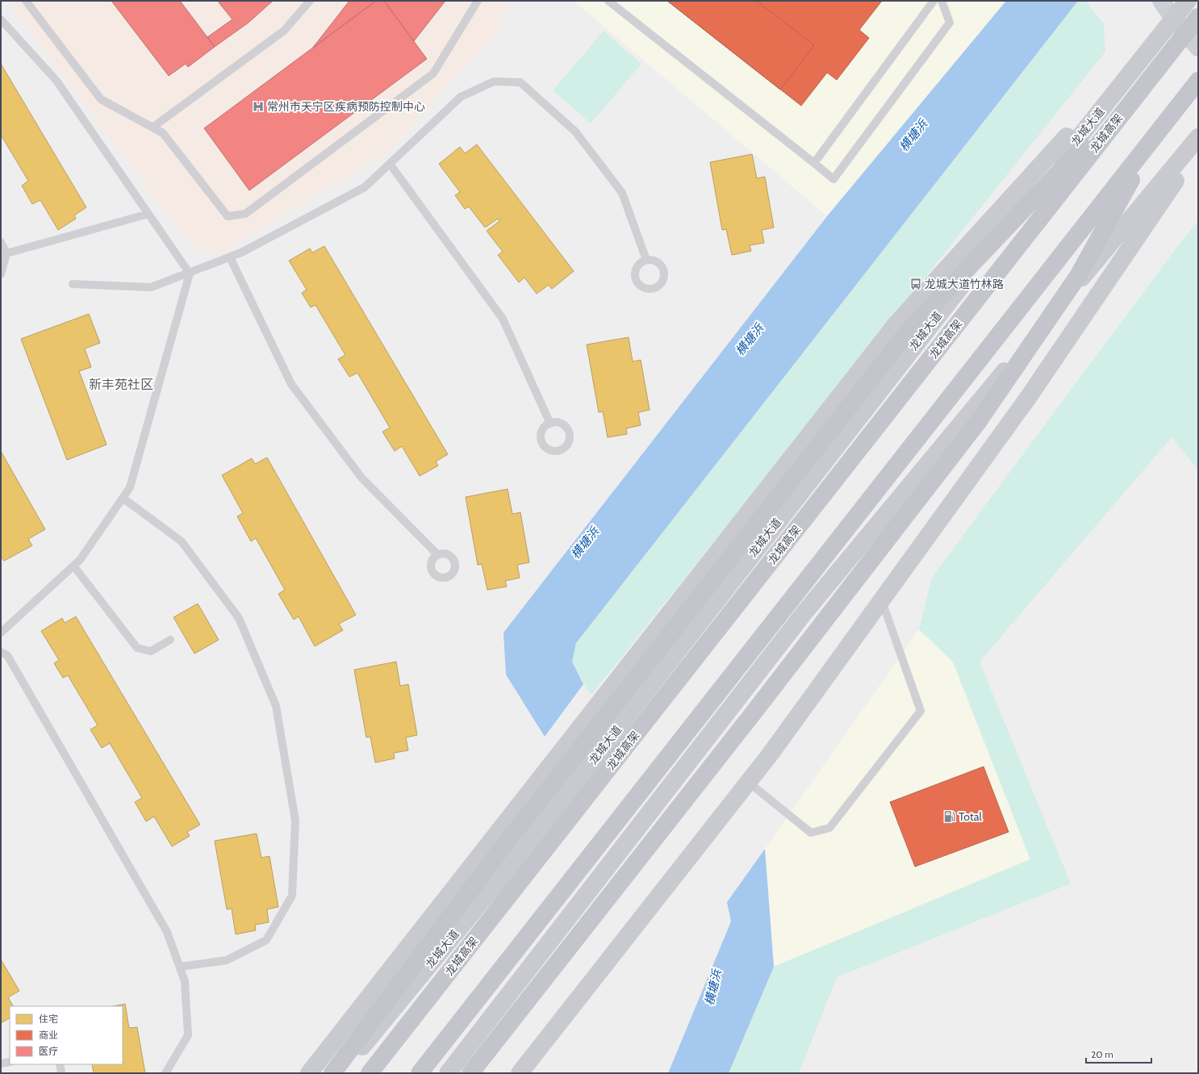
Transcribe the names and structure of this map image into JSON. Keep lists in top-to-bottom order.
{
  "streets": {
    "highway": ["龙城高架"],
    "main road": ["龙城大道"]
  },
  "districts": ["新丰苑社区"],
  "water": ["横塘浜"],
  "places": {
    "hospital": ["常州市天宁区疾病预防控制中心"],
    "bus stop": ["龙城大道竹林路"],
    "fuel station": ["Total"]
  },
  "legend": ["住宅", "商业", "医疗"],
  "scale_bar": "20 m"
}
